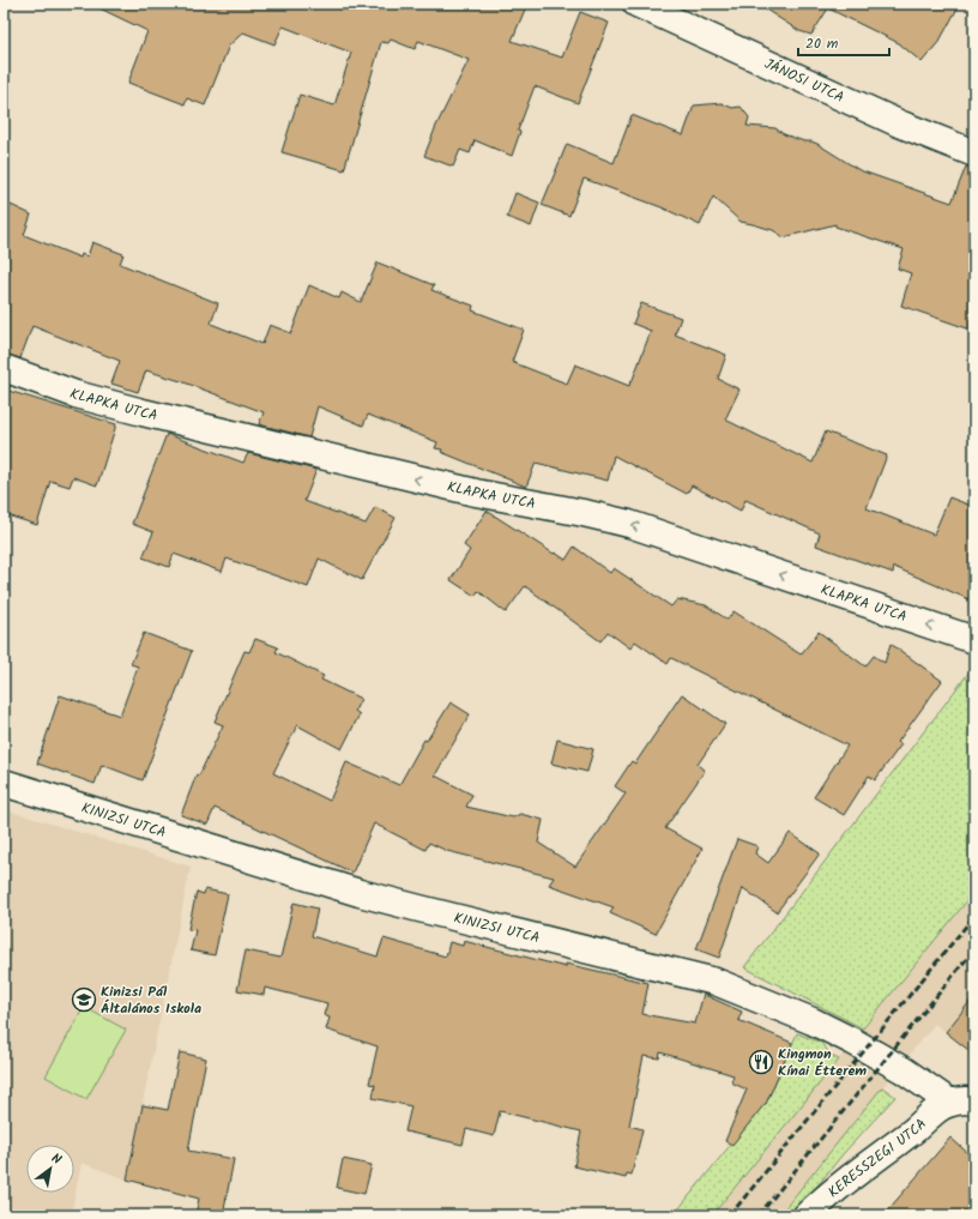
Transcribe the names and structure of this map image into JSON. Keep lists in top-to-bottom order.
{
  "streets": {
    "street": [
      "JÁNOSI UTCA",
      "KLAPKA UTCA",
      "KINIZSI UTCA",
      "KERESSZEGI UTCA"
    ]
  },
  "crossings": [
    ["KINIZSI UTCA", "KERESSZEGI UTCA"]
  ],
  "one_way": ["KLAPKA UTCA"],
  "places": {
    "school or university": ["Kinizsi Pál Általános Iskola"],
    "restaurant": ["Kingmon Kínai Étterem"]
  },
  "scale_bar": "20 m",
  "north": "top right"
}
